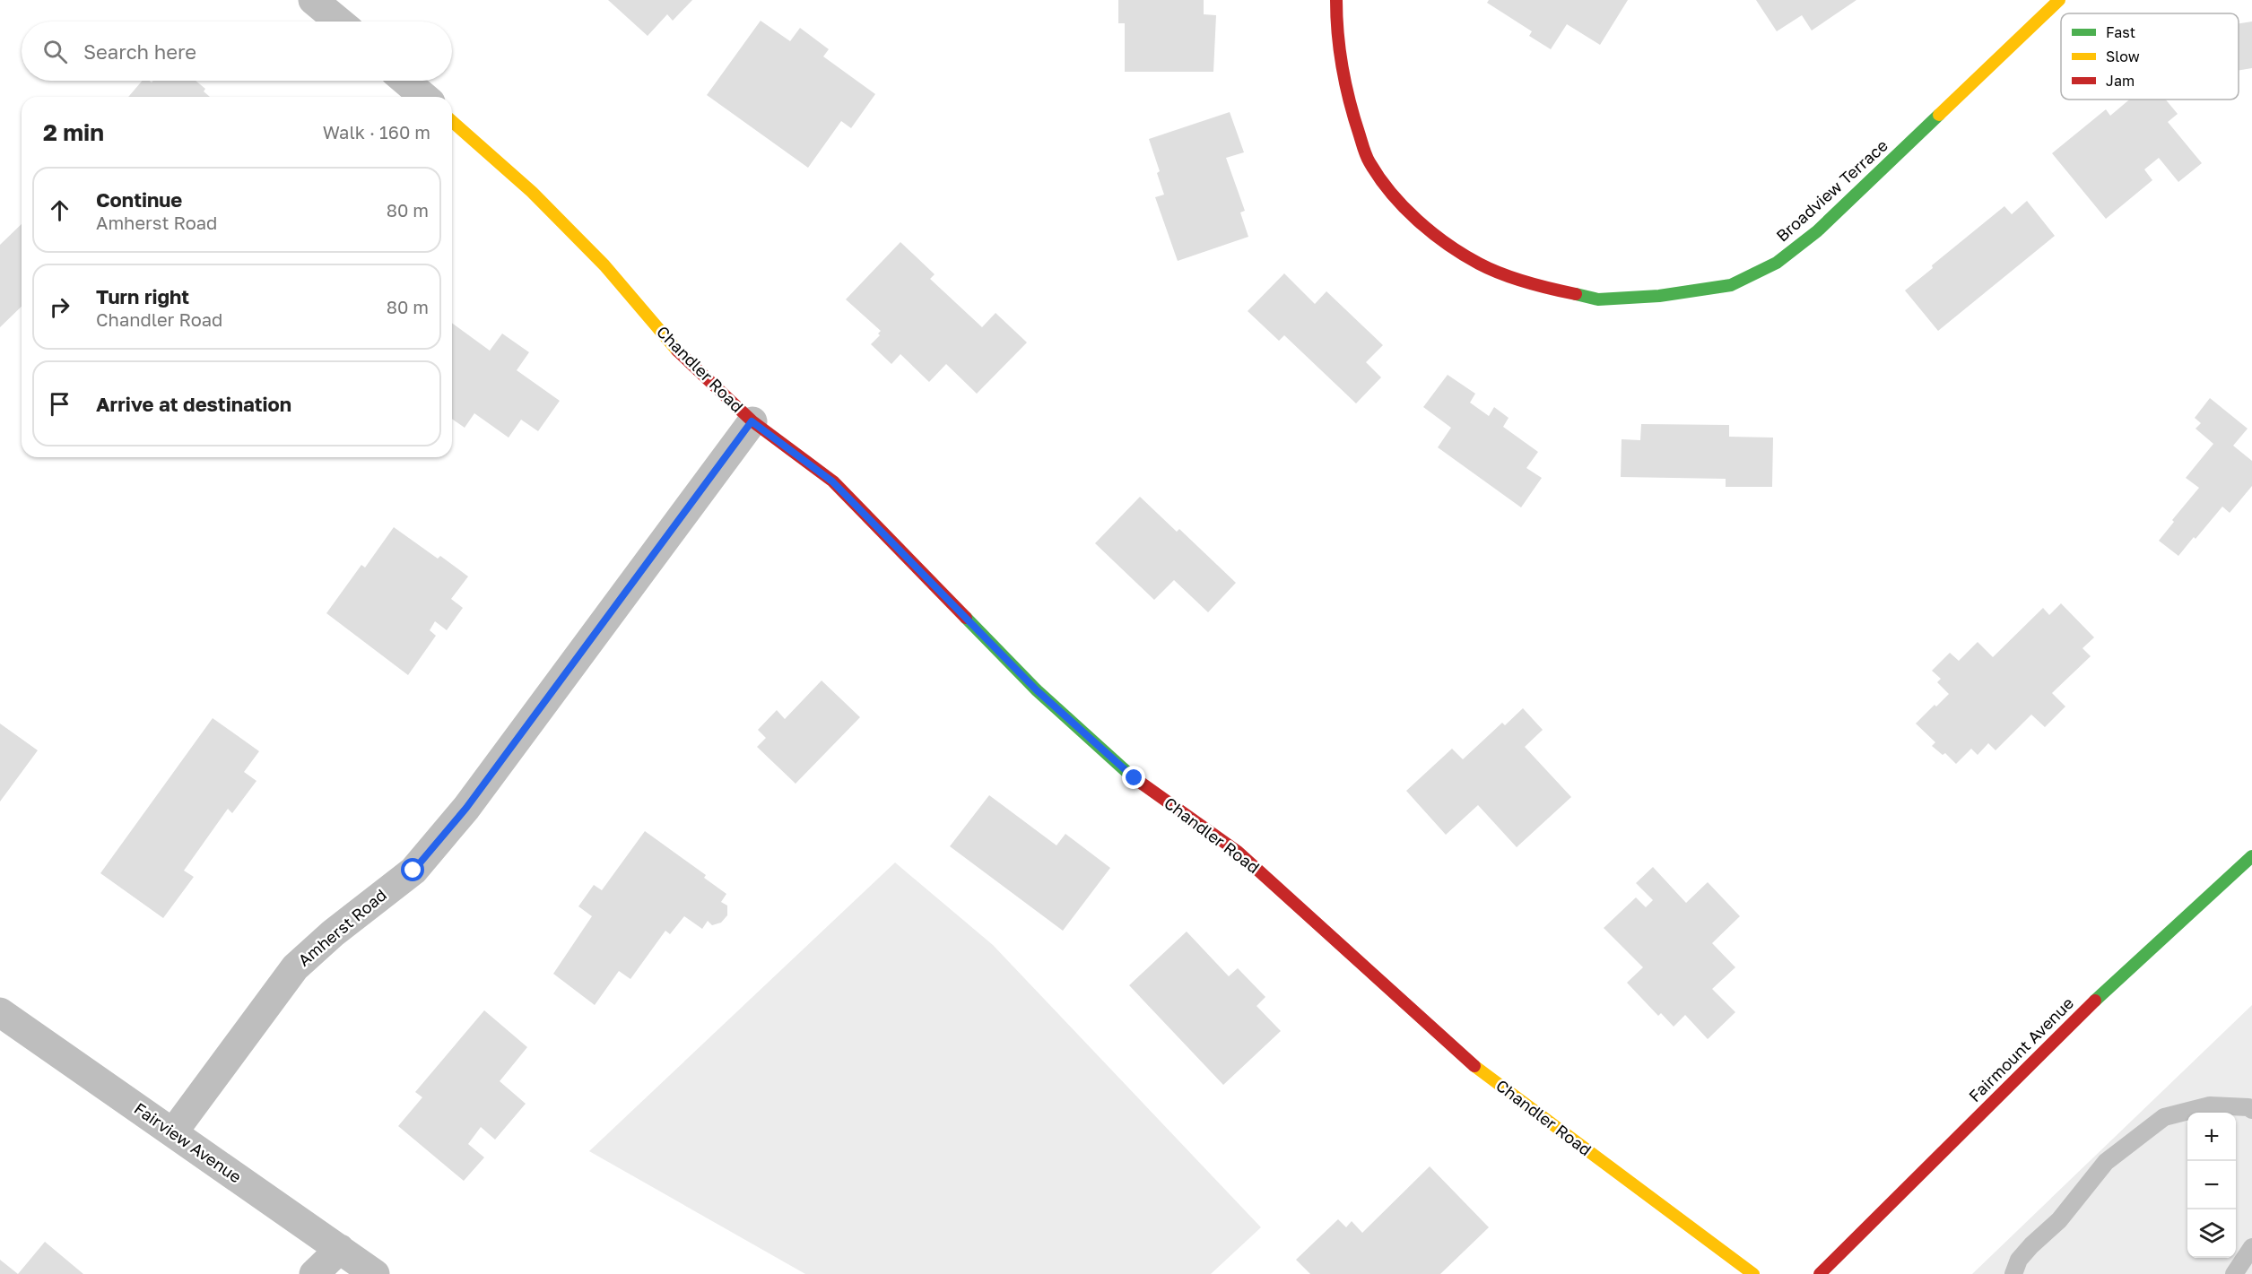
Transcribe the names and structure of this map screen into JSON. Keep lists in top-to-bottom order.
{
  "streets": {
    "street": [
      "Broadview Terrace",
      "Chandler Road",
      "Amherst Road",
      "Fairmount Avenue",
      "Fairview Avenue"
    ]
  },
  "crossings": [
    ["Chandler Road", "Amherst Road"],
    ["Amherst Road", "Fairview Avenue"]
  ],
  "legend": ["Fast", "Slow", "Jam"],
  "page": {
    "search": "Search here",
    "heading": ["2 min", "Walk · 160 m"],
    "list": [
      ["Continue", "Amherst Road", "80 m"],
      ["Turn right", "Chandler Road", "80 m"],
      "Arrive at destination"
    ],
    "map_buttons": ["+", "−"]
  }
}
